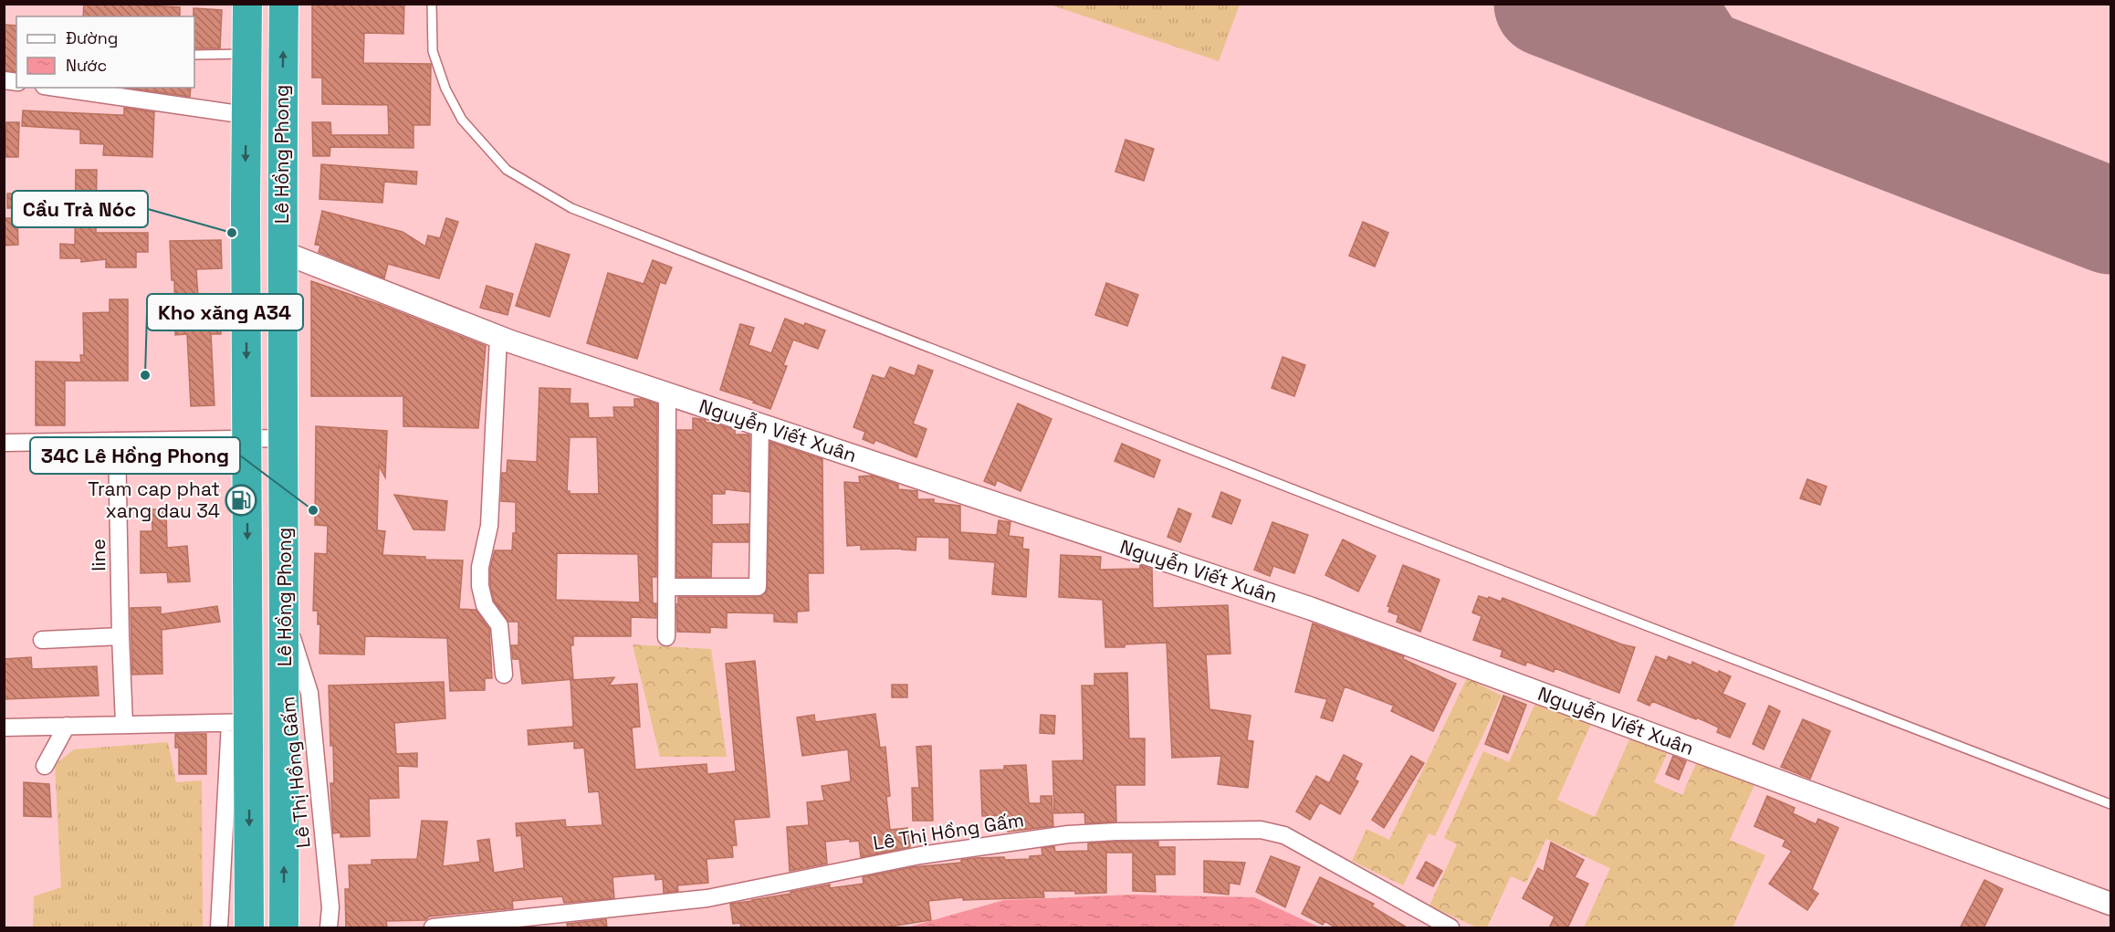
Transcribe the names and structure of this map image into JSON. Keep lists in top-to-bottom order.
{
  "streets": {
    "highway": ["Lê Hồng Phong"],
    "street": ["Nguyễn Viết Xuân", "line", "Lê Thị Hồng Gấm"]
  },
  "crossings": [
    ["Lê Hồng Phong", "Nguyễn Viết Xuân"],
    ["Lê Hồng Phong", "Lê Thị Hồng Gấm"]
  ],
  "places": {
    "other": ["Cầu Trà Nóc", "Kho xăng A34", "34C Lê Hồng Phong"],
    "fuel station": ["Tram cap phat xang dau 34"]
  },
  "legend": ["Đường", "Nước"]
}
